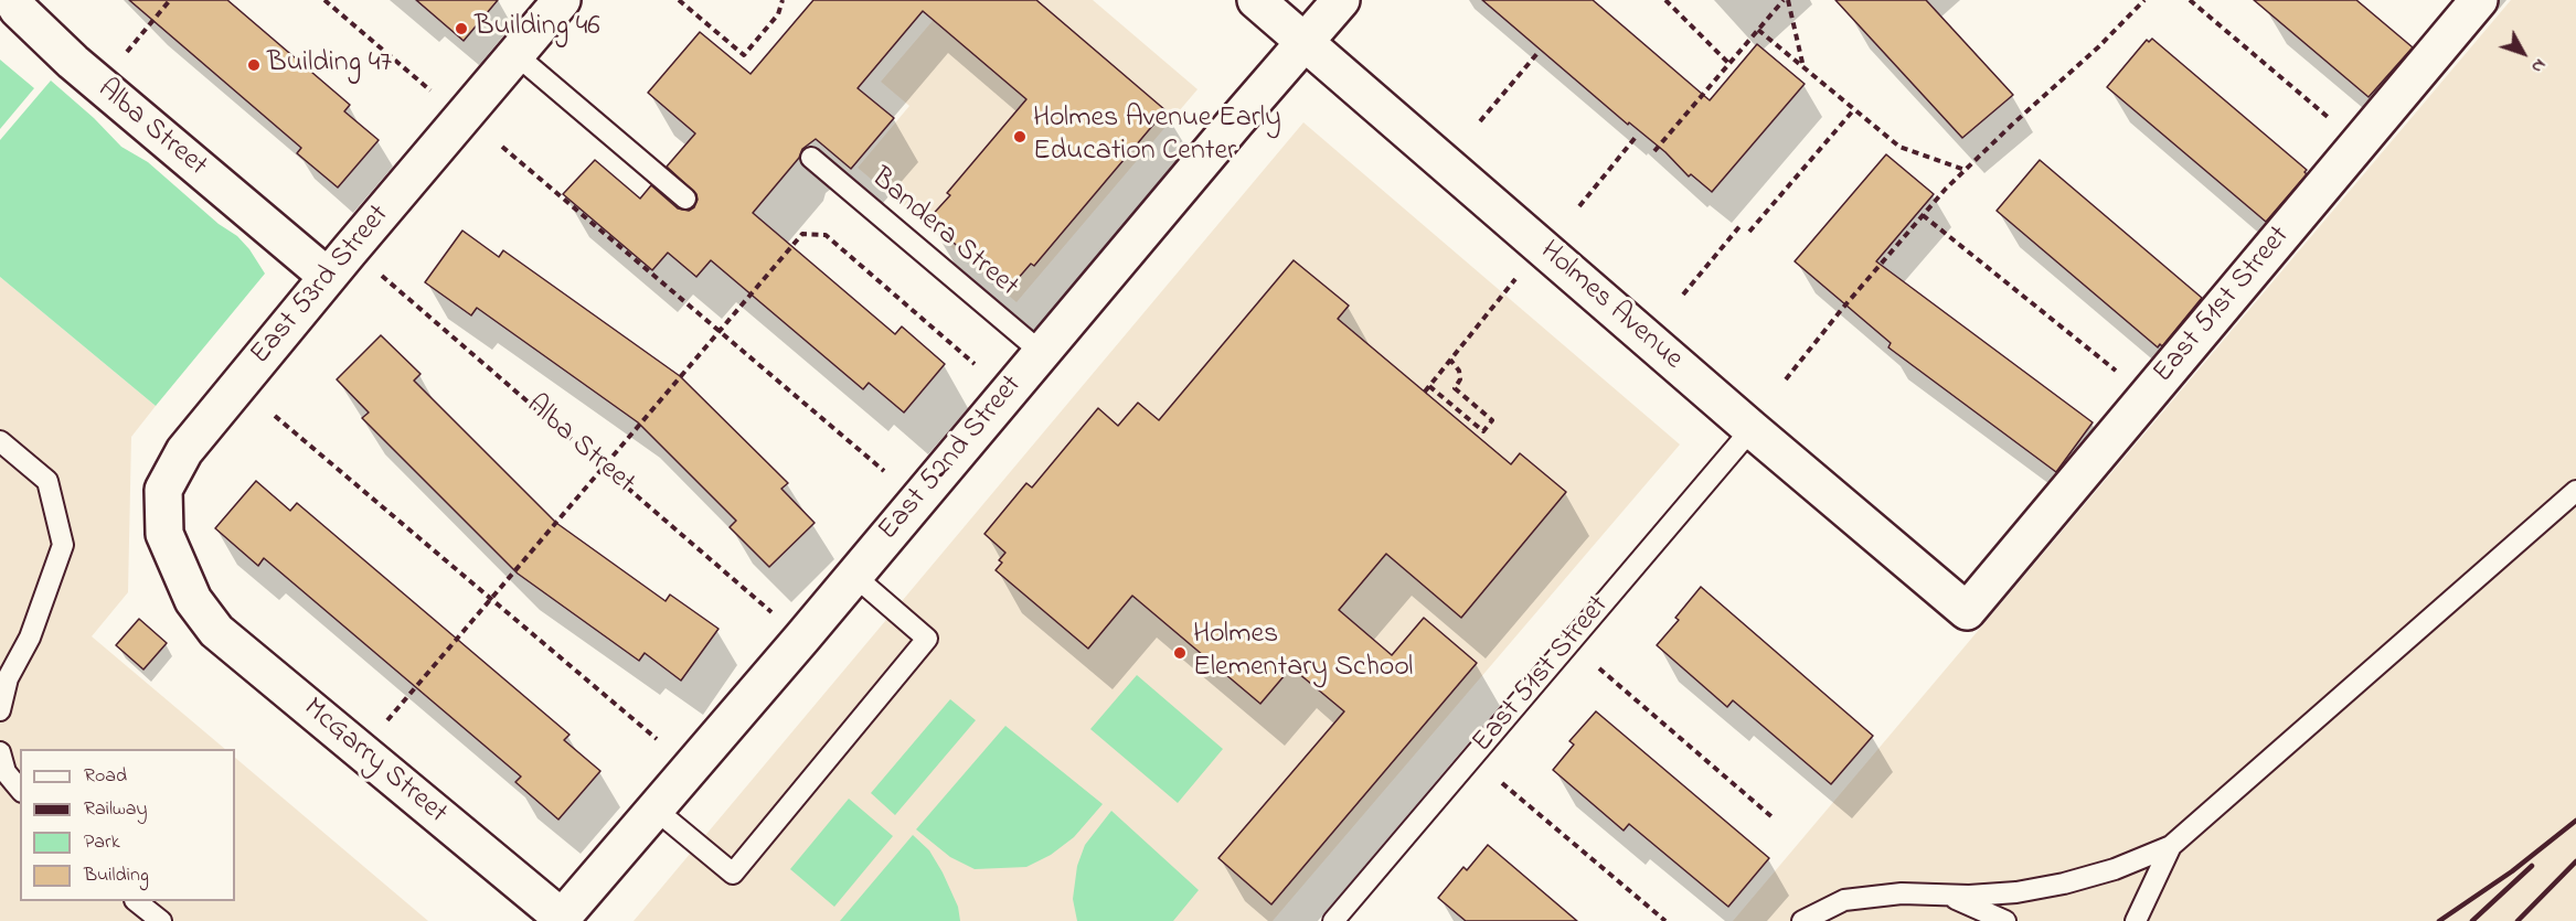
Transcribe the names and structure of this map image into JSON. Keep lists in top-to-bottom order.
{
  "streets": {
    "street": [
      "Alba Street",
      "East 53rd Street",
      "East 51st Street",
      "Holmes Avenue",
      "East 52nd Street",
      "McGarry Street"
    ],
    "lane": ["Bandera Street"]
  },
  "crossings": [
    ["Alba Street", "East 53rd Street"],
    ["Bandera Street", "East 52nd Street"],
    ["East 53rd Street", "McGarry Street"],
    ["East 51st Street", "Holmes Avenue"],
    ["Holmes Avenue", "East 52nd Street"],
    ["East 52nd Street", "McGarry Street"]
  ],
  "places": [
    "Building 46",
    "Building 47",
    "Holmes Avenue Early Education Center",
    "Holmes Elementary School"
  ],
  "legend": [
    "Road",
    "Railway",
    "Park",
    "Building"
  ],
  "north": "bottom right"
}
